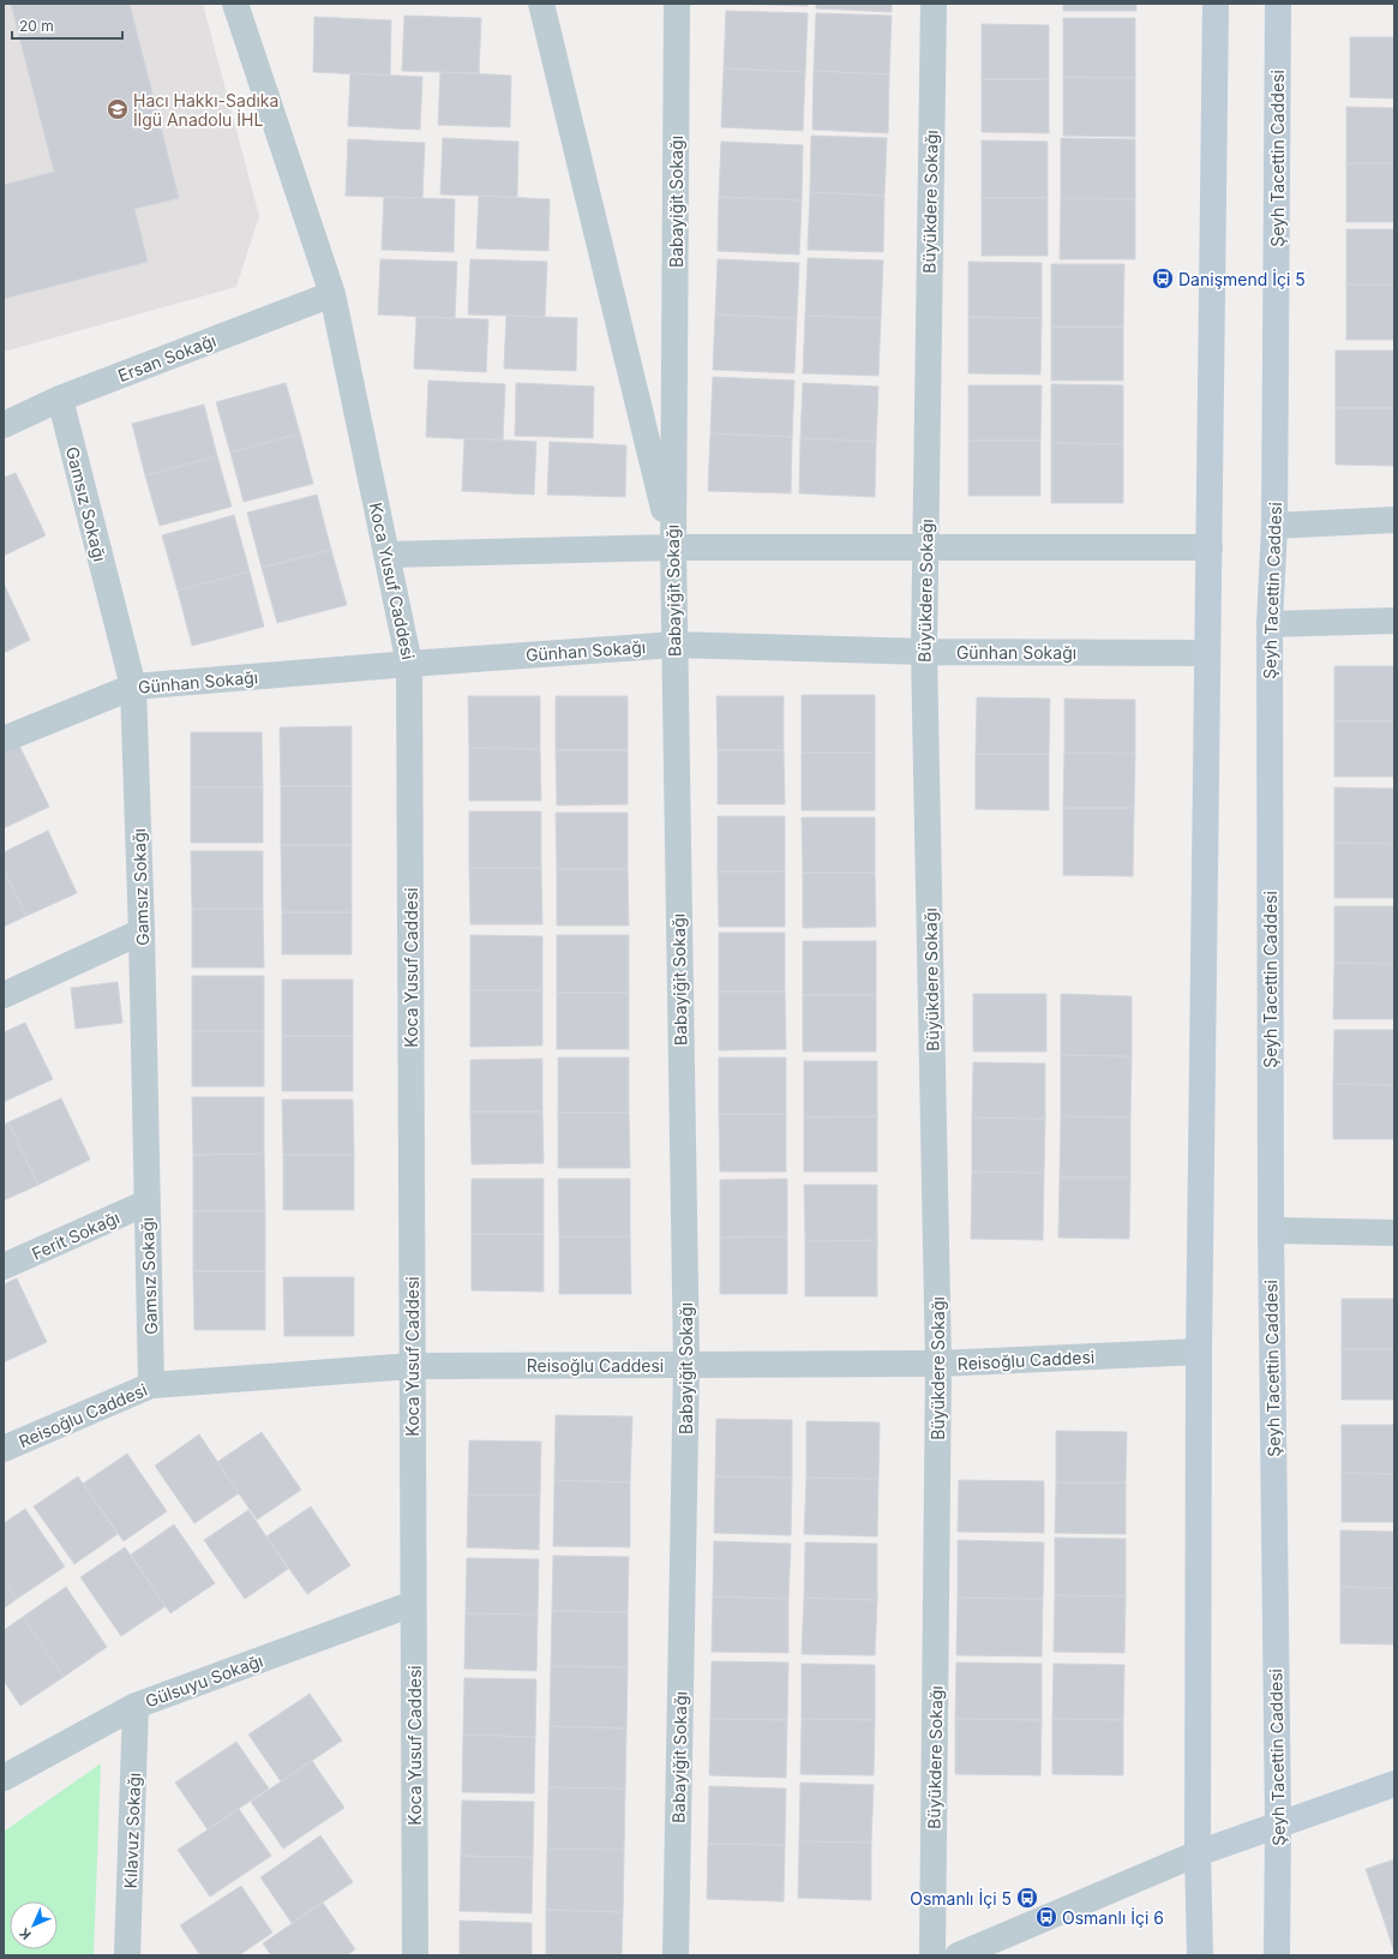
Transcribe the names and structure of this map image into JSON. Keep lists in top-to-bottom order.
{
  "streets": {
    "street": [
      "Şeyh Tacettin Caddesi",
      "Babayiğit Sokağı",
      "Büyükdere Sokağı",
      "Ersan Sokağı",
      "Gamsız Sokağı",
      "Koca Yusuf Caddesi",
      "Günhan Sokağı",
      "Ferit Sokağı",
      "Reisoğlu Caddesi",
      "Gülsuyu Sokağı",
      "Kılavuz Sokağı"
    ]
  },
  "crossings": [
    ["Babayiğit Sokağı", "Günhan Sokağı"],
    ["Babayiğit Sokağı", "Reisoğlu Caddesi"],
    ["Büyükdere Sokağı", "Günhan Sokağı"],
    ["Büyükdere Sokağı", "Reisoğlu Caddesi"],
    ["Ersan Sokağı", "Gamsız Sokağı"],
    ["Ersan Sokağı", "Koca Yusuf Caddesi"],
    ["Gamsız Sokağı", "Günhan Sokağı"],
    ["Gamsız Sokağı", "Ferit Sokağı"],
    ["Gamsız Sokağı", "Reisoğlu Caddesi"],
    ["Koca Yusuf Caddesi", "Günhan Sokağı"],
    ["Koca Yusuf Caddesi", "Reisoğlu Caddesi"],
    ["Koca Yusuf Caddesi", "Gülsuyu Sokağı"],
    ["Gülsuyu Sokağı", "Kılavuz Sokağı"]
  ],
  "places": {
    "school or university": ["Hacı Hakkı-Sadıka İlgü Anadolu İHL"],
    "bus stop": ["Danişmend İçi 5", "Osmanlı İçi 5", "Osmanlı İçi 6"]
  },
  "scale_bar": "20 m",
  "north": "bottom left"
}
